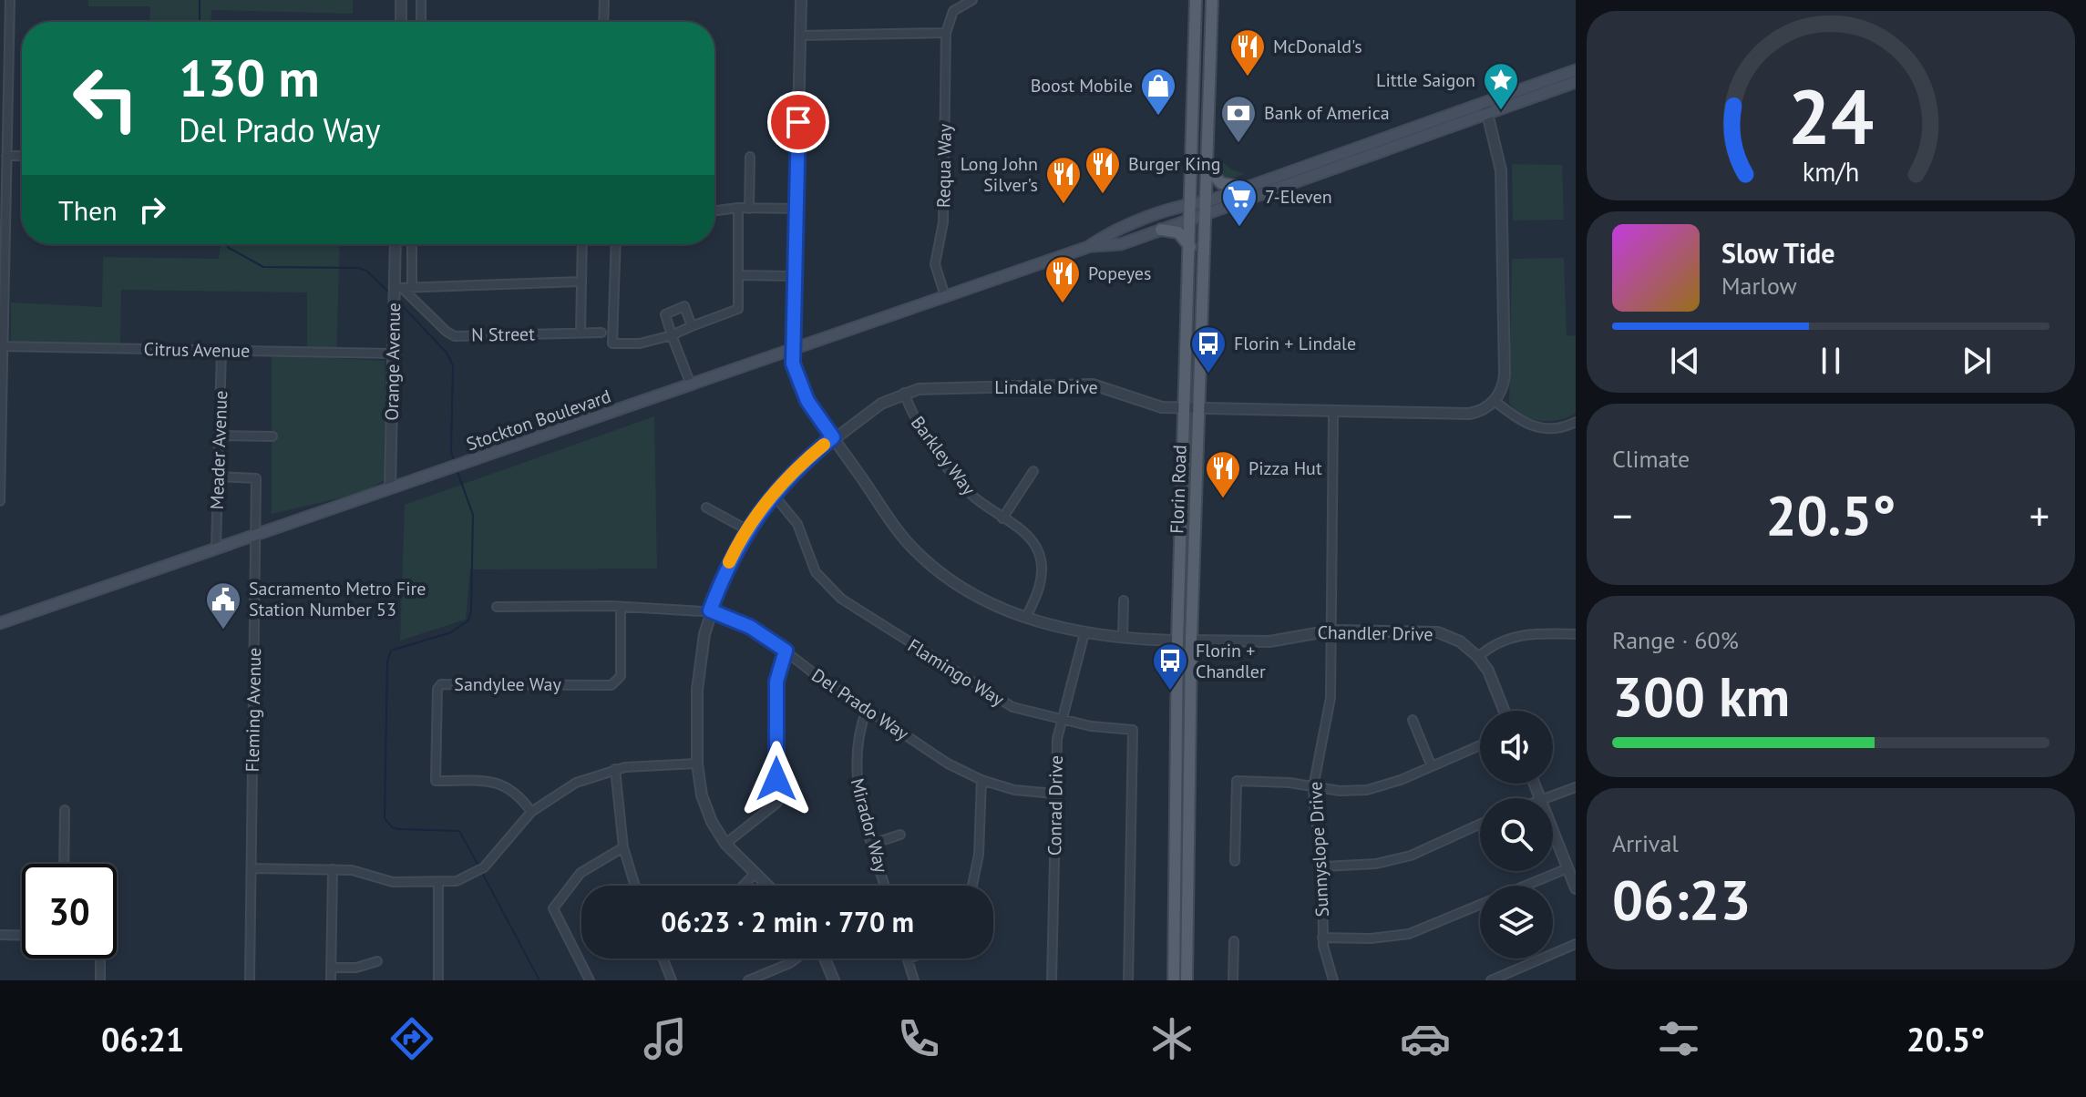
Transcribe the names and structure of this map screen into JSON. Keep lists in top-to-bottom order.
{
  "streets": {
    "main road": ["Stockton Boulevard", "Florin Road"],
    "street": [
      "Requa Way",
      "N Street",
      "Citrus Avenue",
      "Orange Avenue",
      "Lindale Drive",
      "Meader Avenue",
      "Barkley Way",
      "Chandler Drive",
      "Flamingo Way",
      "Sandylee Way",
      "Del Prado Way",
      "Fleming Avenue",
      "Conrad Drive",
      "Mirador Way",
      "Sunnyslope Drive"
    ]
  },
  "crossings": [
    ["Requa Way", "Stockton Boulevard"],
    ["N Street", "Orange Avenue"],
    ["Citrus Avenue", "Orange Avenue"],
    ["Citrus Avenue", "Meader Avenue"],
    ["Orange Avenue", "Stockton Boulevard"],
    ["Lindale Drive", "Barkley Way"],
    ["Lindale Drive", "Florin Road"],
    ["Lindale Drive", "Flamingo Way"],
    ["Lindale Drive", "Del Prado Way"],
    ["Lindale Drive", "Sunnyslope Drive"],
    ["Stockton Boulevard", "Meader Avenue"],
    ["Stockton Boulevard", "Florin Road"],
    ["Stockton Boulevard", "Fleming Avenue"],
    ["Meader Avenue", "Fleming Avenue"],
    ["Florin Road", "Chandler Drive"],
    ["Chandler Drive", "Sunnyslope Drive"],
    ["Flamingo Way", "Conrad Drive"],
    ["Sandylee Way", "Del Prado Way"],
    ["Del Prado Way", "Conrad Drive"],
    ["Del Prado Way", "Mirador Way"]
  ],
  "places": {
    "restaurant": [
      "McDonald's",
      "Burger King",
      "Long John Silver's",
      "Popeyes",
      "Pizza Hut"
    ],
    "place": ["Little Saigon"],
    "shop": ["Boost Mobile"],
    "bank": ["Bank of America"],
    "supermarket": ["7-Eleven"],
    "bus stop": ["Florin + Lindale", "Florin + Chandler"],
    "public building": ["Sacramento Metro Fire Station Number 53"]
  },
  "page": {
    "turn": ["130 m", "Del Prado Way"],
    "then": "Then",
    "song": ["Slow Tide", "Marlow"],
    "tile": [
      "Climate",
      ["Range · 60%", "300 km"],
      ["Arrival", "06:23"]
    ],
    "heat": ["−", "20.5°", "+"],
    "limit": "30",
    "trip": "06:23 · 2 min · 770 m",
    "tabs": ["06:21", "20.5°"],
    "gauge": ["24", "km/h"]
  }
}
